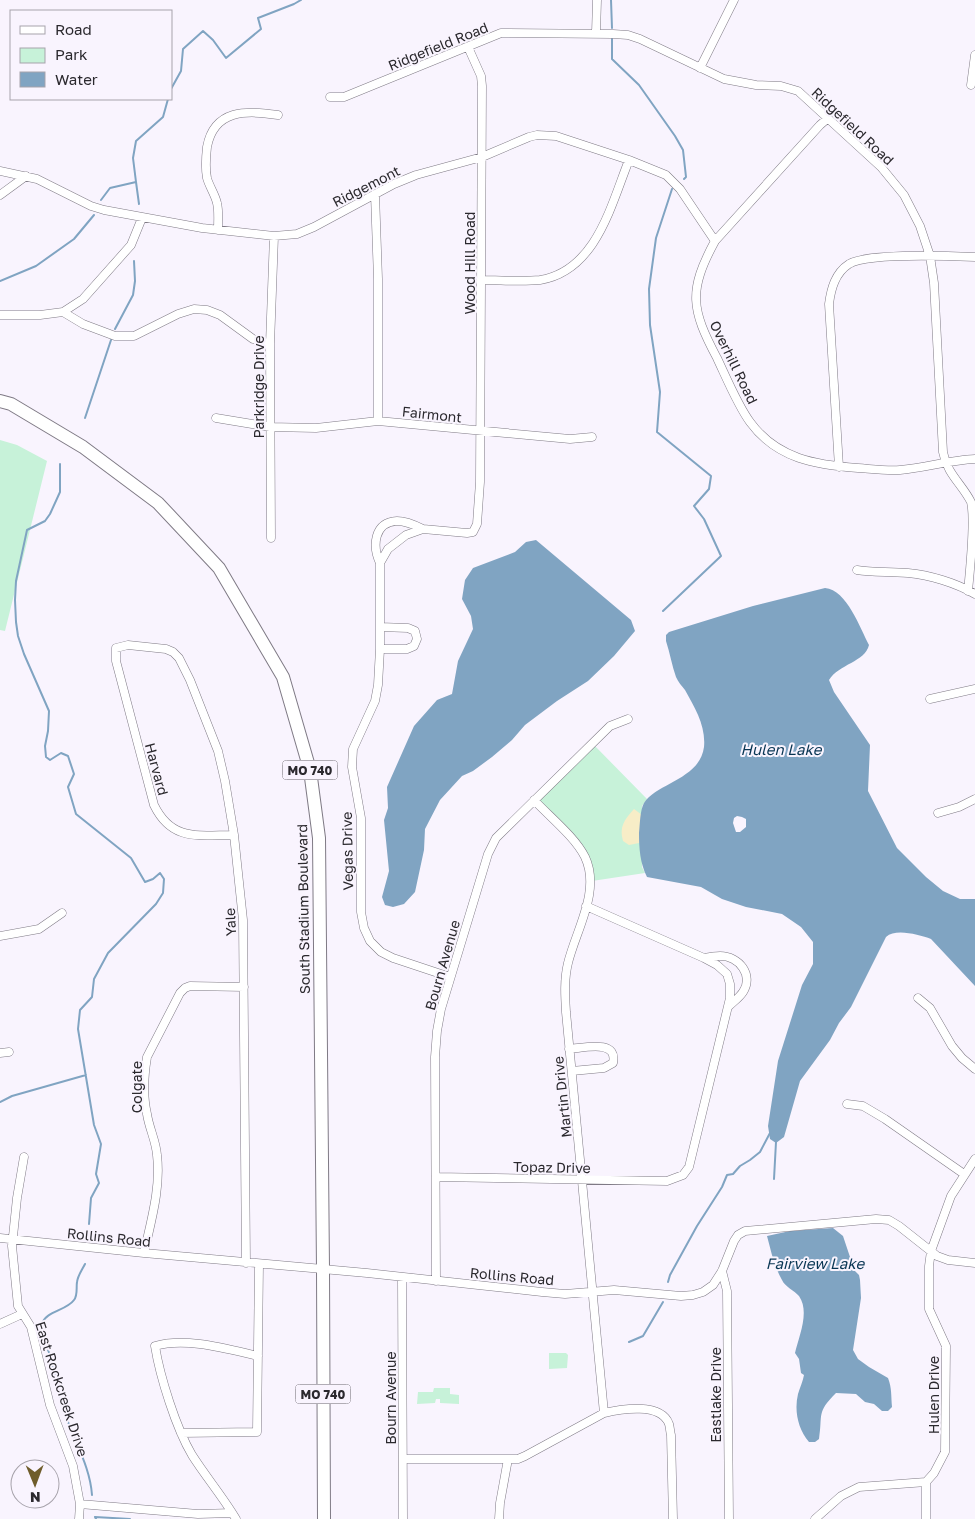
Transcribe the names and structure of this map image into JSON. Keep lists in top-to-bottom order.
{
  "streets": {
    "main road": ["MO 740", "South Stadium Boulevard"],
    "street": [
      "Ridgefield Road",
      "Ridgemont",
      "Wood Hill Road",
      "Overhill Road",
      "Parkridge Drive",
      "Fairmont",
      "Harvard",
      "Vegas Drive",
      "Yale",
      "Bourn Avenue",
      "Colgate",
      "Martin Drive",
      "Topaz Drive",
      "Rollins Road",
      "East Rockcreek Drive",
      "Eastlake Drive",
      "Hulen Drive"
    ]
  },
  "crossings": [
    ["Ridgefield Road", "Wood Hill Road"],
    ["Ridgefield Road", "Overhill Road"],
    ["Ridgemont", "Wood Hill Road"],
    ["Ridgemont", "Overhill Road"],
    ["Ridgemont", "Parkridge Drive"],
    ["Wood Hill Road", "Fairmont"],
    ["Wood Hill Road", "Vegas Drive"],
    ["Parkridge Drive", "Fairmont"],
    ["Harvard", "Yale"],
    ["Vegas Drive", "Bourn Avenue"],
    ["South Stadium Boulevard", "Rollins Road"],
    ["Yale", "Colgate"],
    ["Yale", "Rollins Road"],
    ["Bourn Avenue", "Martin Drive"],
    ["Bourn Avenue", "Topaz Drive"],
    ["Bourn Avenue", "Rollins Road"],
    ["Colgate", "Rollins Road"],
    ["Martin Drive", "Topaz Drive"],
    ["Martin Drive", "Rollins Road"],
    ["Rollins Road", "East Rockcreek Drive"],
    ["Rollins Road", "Eastlake Drive"],
    ["Rollins Road", "Hulen Drive"]
  ],
  "water": ["Hulen Lake", "Fairview Lake"],
  "legend": ["Road", "Park", "Water"],
  "north": "bottom"
}
